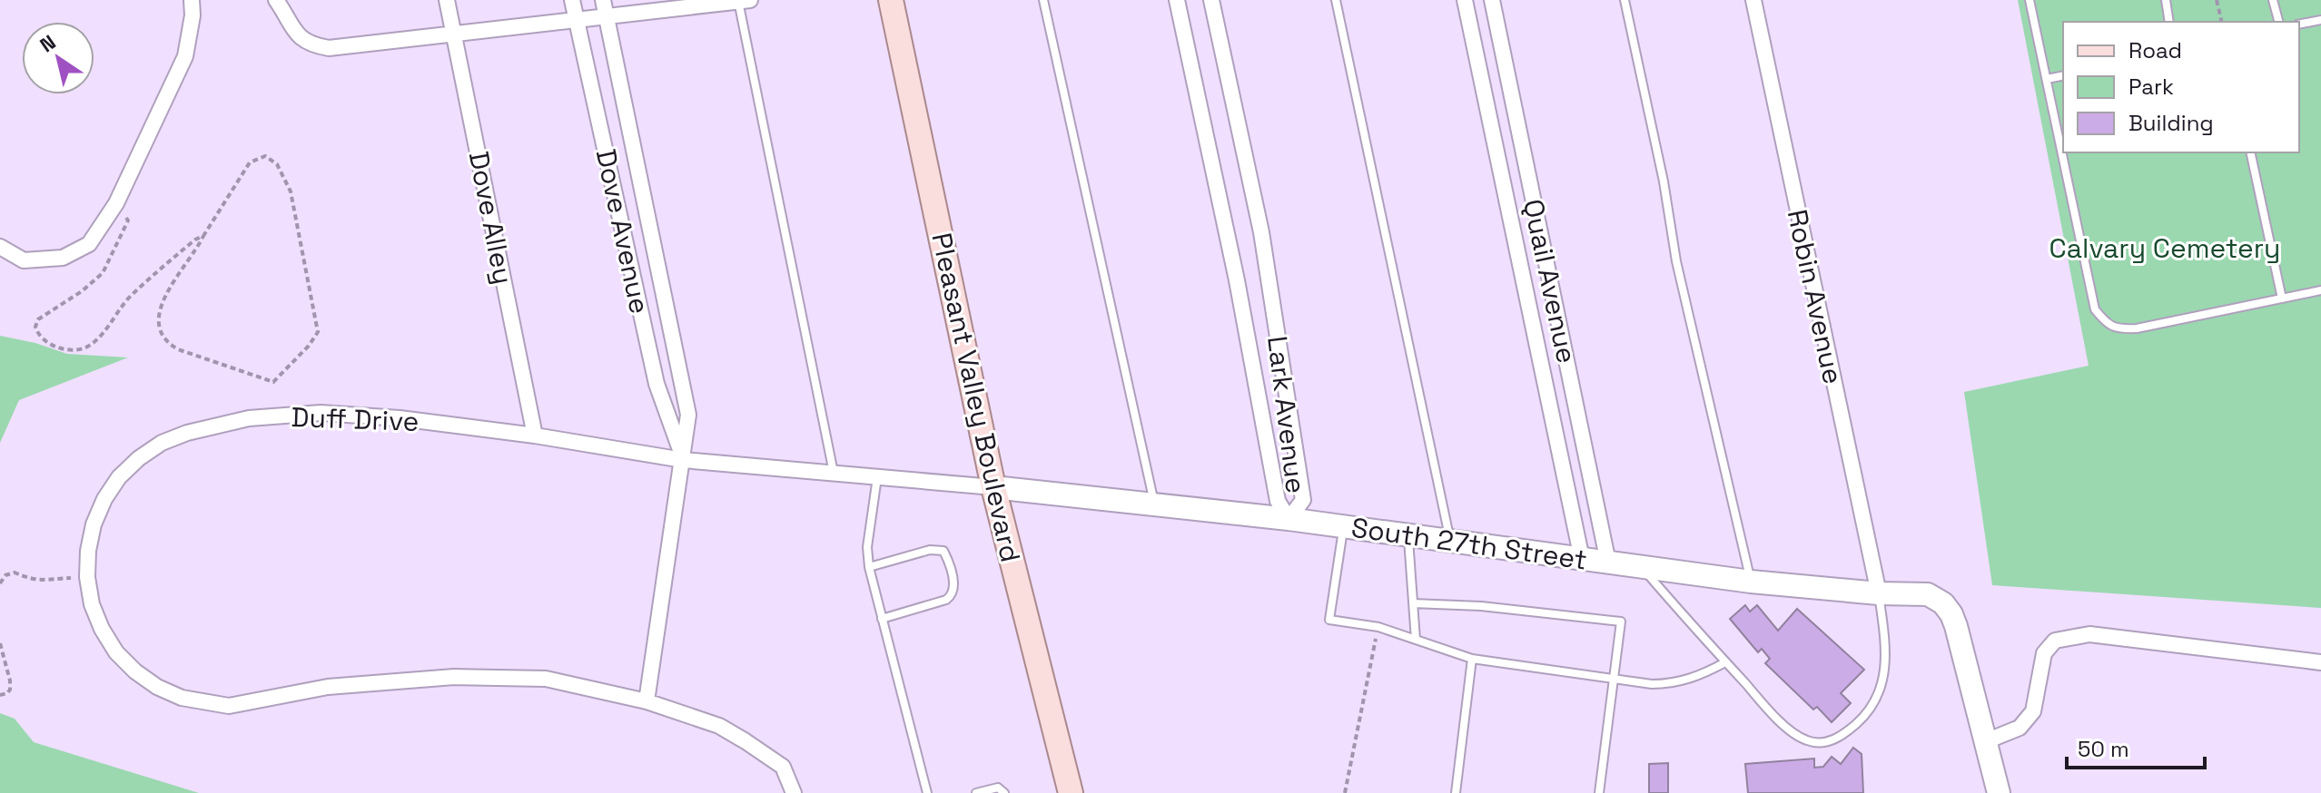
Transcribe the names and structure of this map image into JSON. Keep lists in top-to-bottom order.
{
  "streets": {
    "main road": ["Pleasant Valley Boulevard"],
    "street": [
      "Dove Alley",
      "Dove Avenue",
      "Quail Avenue",
      "Robin Avenue",
      "Lark Avenue",
      "Duff Drive",
      "South 27th Street"
    ]
  },
  "crossings": [
    ["Dove Alley", "Duff Drive"],
    ["Dove Avenue", "Duff Drive"],
    ["Quail Avenue", "South 27th Street"],
    ["Robin Avenue", "South 27th Street"],
    ["Pleasant Valley Boulevard", "Duff Drive"],
    ["Pleasant Valley Boulevard", "South 27th Street"],
    ["Lark Avenue", "South 27th Street"],
    ["Duff Drive", "South 27th Street"]
  ],
  "parks": ["Calvary Cemetery"],
  "legend": ["Road", "Park", "Building"],
  "scale_bar": "50 m",
  "north": "top left"
}
